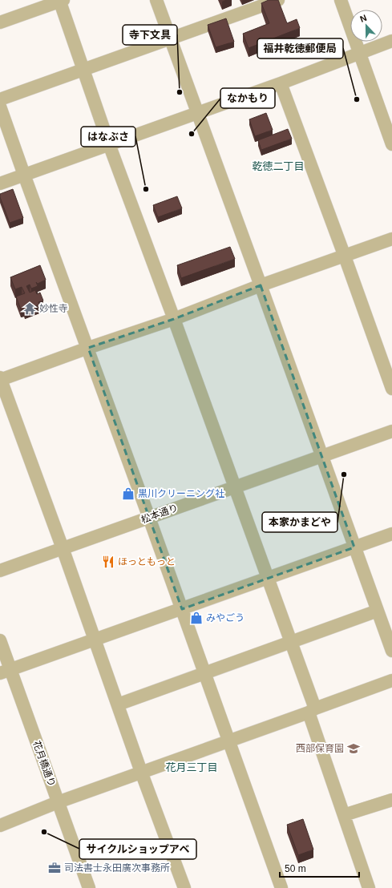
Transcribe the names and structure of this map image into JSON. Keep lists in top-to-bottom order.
{
  "streets": {
    "street": ["松本通り", "花月橋通り"]
  },
  "districts": ["乾徳二丁目", "花月三丁目"],
  "places": {
    "other": [
      "寺下文具",
      "福井乾徳郵便局",
      "なかもり",
      "はなぶさ",
      "本家かまどや",
      "サイクルショップアベ"
    ],
    "temple": ["妙性寺"],
    "shop": ["黒川クリーニング社", "みやごう"],
    "restaurant": ["ほっともっと"],
    "school or university": ["西部保育園"],
    "office": ["司法書士永田廣次事務所"]
  },
  "scale_bar": "50 m",
  "north": "top"
}
